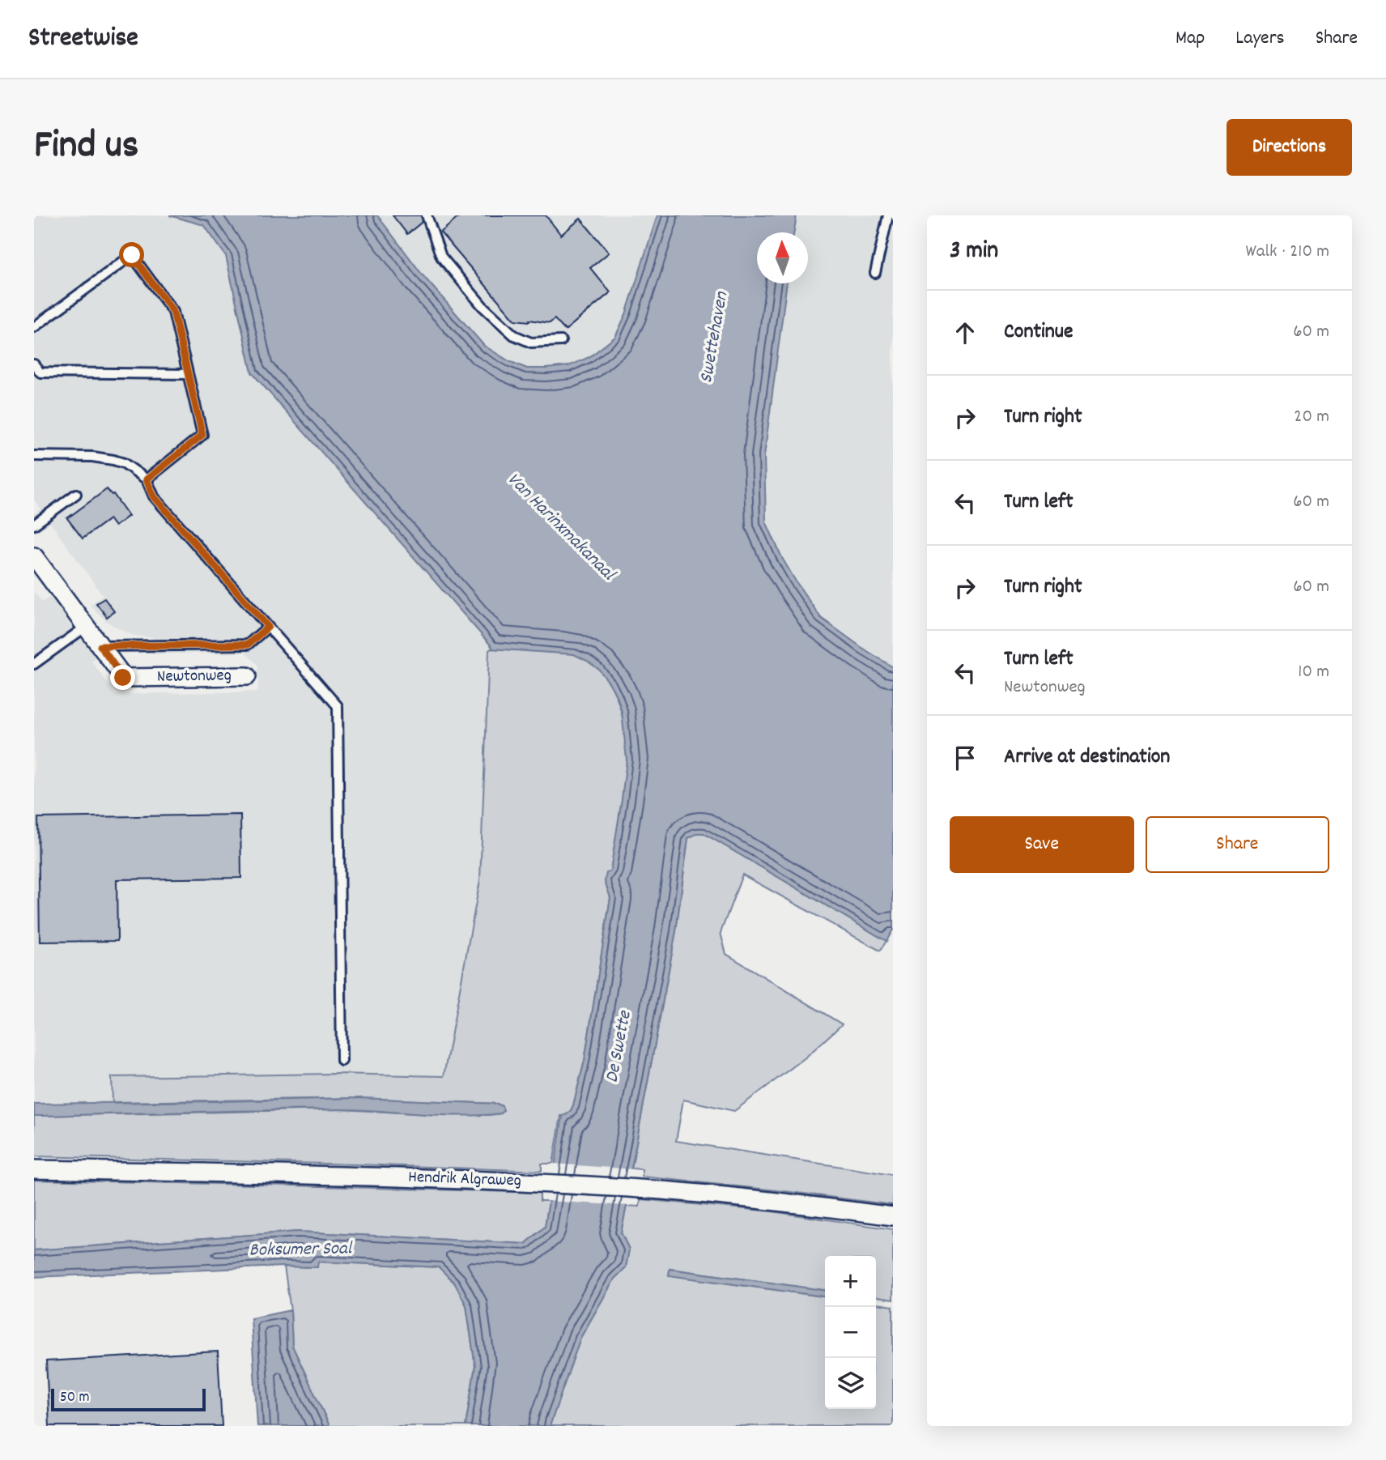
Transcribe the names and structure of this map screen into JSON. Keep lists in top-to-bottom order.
{
  "streets": {
    "street": ["Newtonweg", "Hendrik Algraweg"]
  },
  "water": [
    "Swettehaven",
    "Van Harinxmakanaal",
    "De Swette",
    "Boksumer Soal"
  ],
  "scale_bar": "50 m",
  "north": "top",
  "page": {
    "header": "Streetwise",
    "nav": ["Map", "Layers", "Share"],
    "title": "Find us",
    "buttons": [
      "Directions",
      ["Save", "Share"]
    ],
    "heading": ["3 min", "Walk · 210 m"],
    "list": [
      ["Continue", "60 m"],
      ["Turn right", "20 m"],
      ["Turn left", "60 m"],
      ["Turn right", "60 m"],
      ["Turn left", "Newtonweg", "10 m"],
      "Arrive at destination"
    ],
    "map_buttons": ["+", "−"],
    "scale": "50 m"
  }
}
